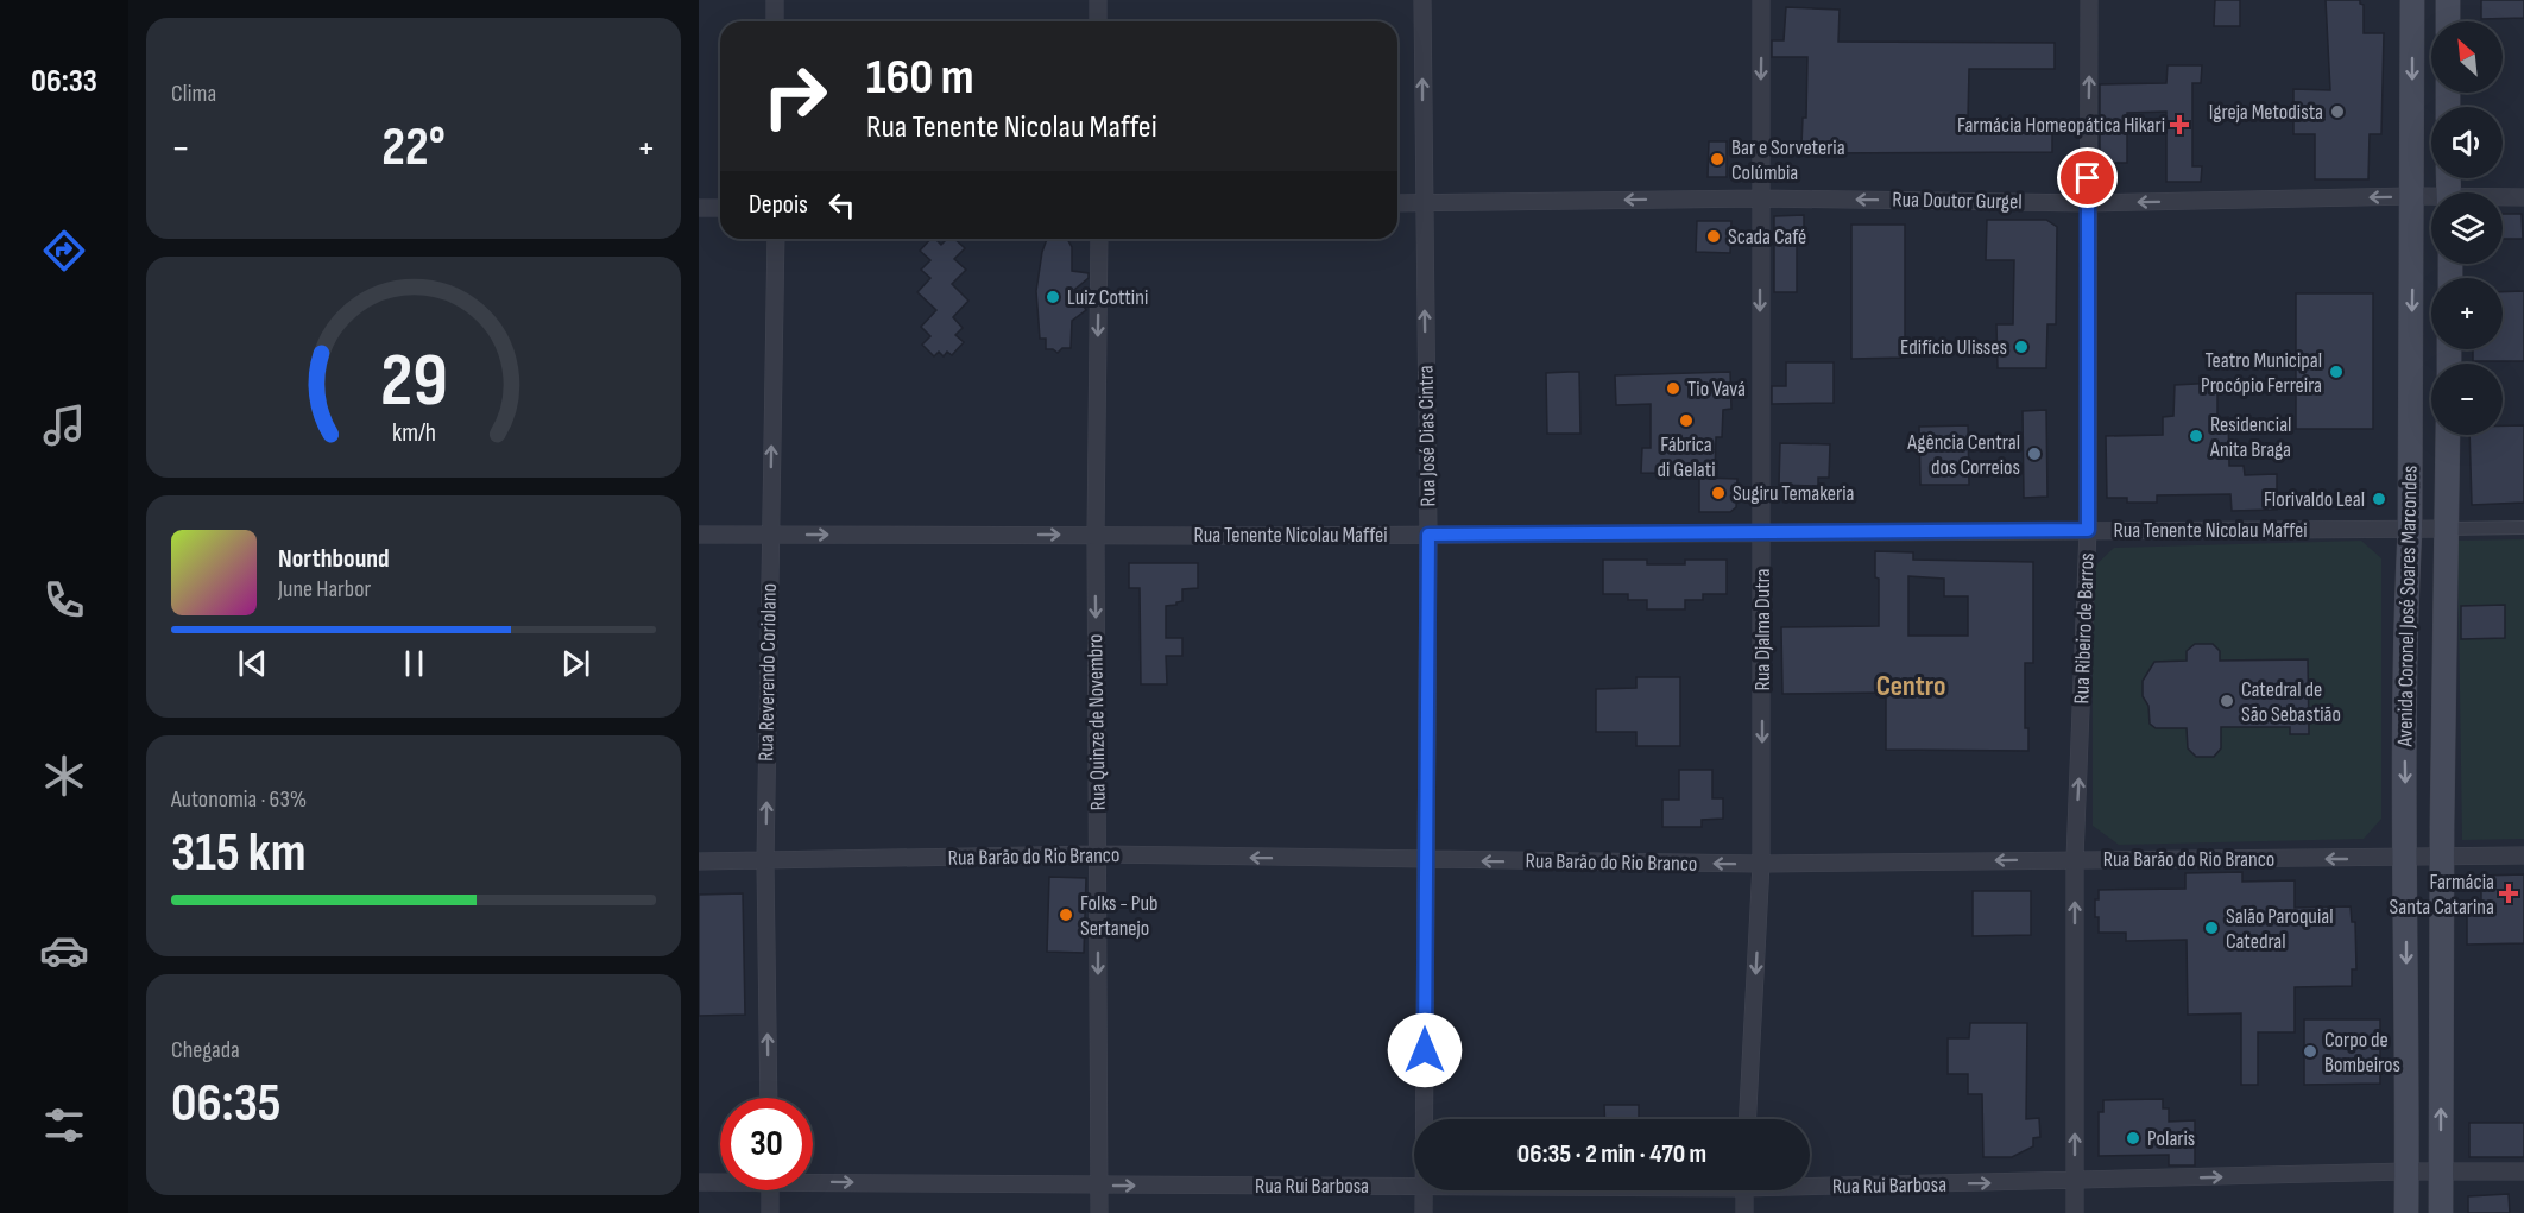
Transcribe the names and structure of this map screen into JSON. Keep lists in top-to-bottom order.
{
  "streets": {
    "main road": ["Avenida Coronel José Soares Marcondes"],
    "street": [
      "Rua Doutor Gurgel",
      "Rua José Dias Cintra",
      "Rua Tenente Nicolau Maffei",
      "Rua Ribeiro de Barros",
      "Rua Djalma Dutra",
      "Rua Reverendo Coriolano",
      "Rua Quinze de Novembro",
      "Rua Barão do Rio Branco",
      "Rua Rui Barbosa"
    ]
  },
  "crossings": [
    ["Rua Doutor Gurgel", "Rua José Dias Cintra"],
    ["Rua Doutor Gurgel", "Avenida Coronel José Soares Marcondes"],
    ["Rua Doutor Gurgel", "Rua Ribeiro de Barros"],
    ["Rua Doutor Gurgel", "Rua Djalma Dutra"],
    ["Rua José Dias Cintra", "Rua Tenente Nicolau Maffei"],
    ["Rua José Dias Cintra", "Rua Barão do Rio Branco"],
    ["Rua Tenente Nicolau Maffei", "Avenida Coronel José Soares Marcondes"],
    ["Rua Tenente Nicolau Maffei", "Rua Ribeiro de Barros"],
    ["Rua Tenente Nicolau Maffei", "Rua Djalma Dutra"],
    ["Rua Tenente Nicolau Maffei", "Rua Reverendo Coriolano"],
    ["Rua Tenente Nicolau Maffei", "Rua Quinze de Novembro"],
    ["Avenida Coronel José Soares Marcondes", "Rua Barão do Rio Branco"],
    ["Avenida Coronel José Soares Marcondes", "Rua Rui Barbosa"],
    ["Rua Ribeiro de Barros", "Rua Barão do Rio Branco"],
    ["Rua Ribeiro de Barros", "Rua Rui Barbosa"],
    ["Rua Djalma Dutra", "Rua Barão do Rio Branco"],
    ["Rua Reverendo Coriolano", "Rua Barão do Rio Branco"],
    ["Rua Quinze de Novembro", "Rua Barão do Rio Branco"],
    ["Rua Quinze de Novembro", "Rua Rui Barbosa"]
  ],
  "one_way": [
    "Rua Doutor Gurgel",
    "Rua José Dias Cintra",
    "Rua Ribeiro de Barros",
    "Rua Djalma Dutra",
    "Rua Reverendo Coriolano",
    "Rua Quinze de Novembro",
    "Rua Barão do Rio Branco",
    "Rua Rui Barbosa"
  ],
  "districts": ["Centro"],
  "places": {
    "other": [
      "Igreja Metodista",
      "Bar e Sorveteria Colúmbia",
      "Scada Café",
      "Luiz Cottini",
      "Edifício Ulisses",
      "Teatro Municipal Procópio Ferreira",
      "Tio Vavá",
      "Fábrica di Gelati",
      "Residencial Anita Braga",
      "Agência Central dos Correios",
      "Sugiru Temakeria",
      "Florivaldo Leal",
      "Catedral de São Sebastião",
      "Folks - Pub Sertanejo",
      "Salão Paroquial Catedral",
      "Corpo de Bombeiros",
      "Polaris"
    ],
    "health": ["Farmácia Homeopática Hikari", "Farmácia Santa Catarina"]
  },
  "north": "top left",
  "page": {
    "tabs": "06:33",
    "tile": [
      "Clima",
      ["Autonomia · 63%", "315 km"],
      ["Chegada", "06:35"]
    ],
    "map_buttons": ["+", "−"],
    "turn": ["160 m", "Rua Tenente Nicolau Maffei"],
    "heat": ["−", "22°", "+"],
    "then": "Depois",
    "song": ["Northbound", "June Harbor"],
    "limit": "30",
    "trip": "06:35 · 2 min · 470 m",
    "gauge": ["29", "km/h"]
  }
}
